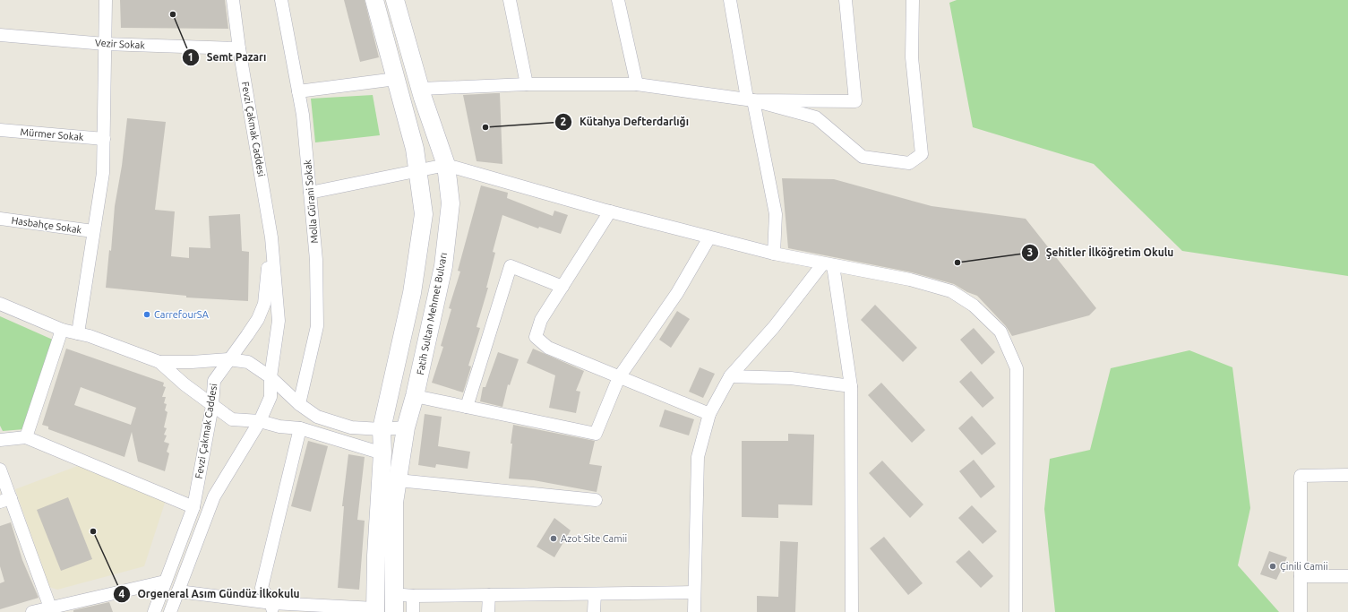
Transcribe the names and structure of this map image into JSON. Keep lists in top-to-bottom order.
{
  "streets": {
    "main road": ["Fatih Sultan Mehmet Bulvarı"],
    "street": [
      "Vezir Sokak",
      "Fevzi Çakmak Caddesi",
      "Mürmer Sokak",
      "Molla Gürani Sokak",
      "Hasbahçe Sokak"
    ]
  },
  "crossings": [
    ["Vezir Sokak", "Fevzi Çakmak Caddesi"]
  ],
  "places": [
    "Semt Pazarı",
    "Kütahya Defterdarlığı",
    "Şehitler İlköğretim Okulu",
    "CarrefourSA",
    "Orgeneral Asım Gündüz İlkokulu",
    "Azot Site Camii",
    "Çinili Camii"
  ]
}
